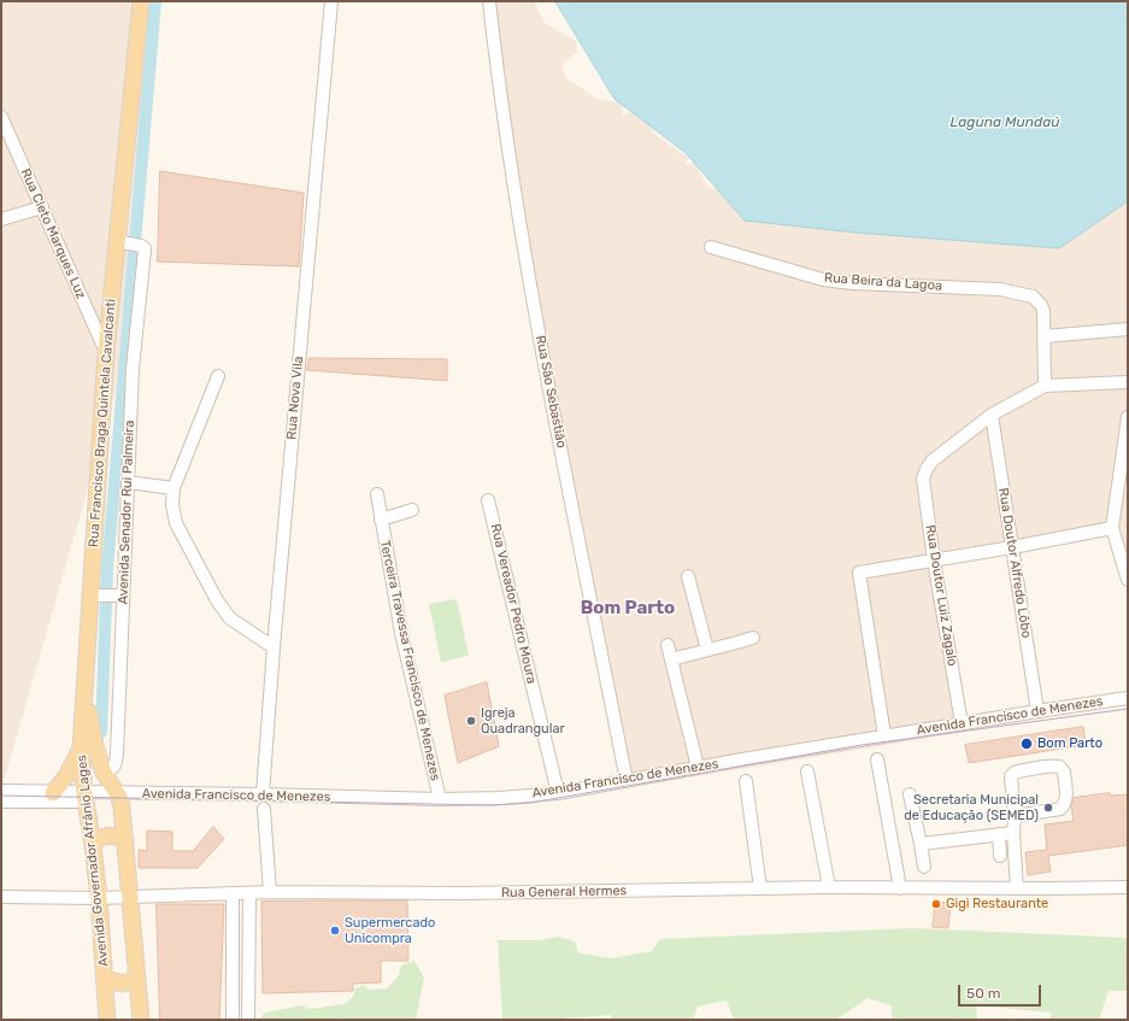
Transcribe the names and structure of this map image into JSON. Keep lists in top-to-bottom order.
{
  "streets": {
    "main road": ["Rua Francisco Braga Quintela Cavalcanti", "Avenida Governador Afrânio Lages"],
    "street": [
      "Rua Cleto Marques Luz",
      "Rua Beira da Lagoa",
      "Rua São Sebastião",
      "Rua Nova Vila",
      "Avenida Senador Rui Palmeira",
      "Rua Doutor Alfredo Lôbo",
      "Rua Doutor Luiz Zagalo",
      "Rua Vereador Pedro Moura",
      "Terceira Travessa Francisco de Menezes",
      "Avenida Francisco de Menezes",
      "Rua General Hermes"
    ]
  },
  "crossings": [
    ["Rua Cleto Marques Luz", "Rua Francisco Braga Quintela Cavalcanti"],
    ["Rua São Sebastião", "Avenida Francisco de Menezes"],
    ["Rua Nova Vila", "Avenida Francisco de Menezes"],
    ["Rua Francisco Braga Quintela Cavalcanti", "Avenida Senador Rui Palmeira"],
    ["Rua Francisco Braga Quintela Cavalcanti", "Avenida Governador Afrânio Lages"],
    ["Avenida Senador Rui Palmeira", "Avenida Governador Afrânio Lages"],
    ["Rua Doutor Alfredo Lôbo", "Rua Doutor Luiz Zagalo"],
    ["Rua Doutor Alfredo Lôbo", "Avenida Francisco de Menezes"],
    ["Rua Doutor Luiz Zagalo", "Avenida Francisco de Menezes"],
    ["Rua Vereador Pedro Moura", "Avenida Francisco de Menezes"],
    ["Terceira Travessa Francisco de Menezes", "Avenida Francisco de Menezes"],
    ["Avenida Francisco de Menezes", "Avenida Governador Afrânio Lages"],
    ["Avenida Governador Afrânio Lages", "Rua General Hermes"]
  ],
  "districts": ["Bom Parto"],
  "water": ["Laguna Mundaú"],
  "places": [
    "Igreja Quadrangular",
    "Bom Parto",
    "Secretaria Municipal de Educação (SEMED)",
    "Gigi Restaurante",
    "Supermercado Unicompra"
  ],
  "scale_bar": "50 m"
}
